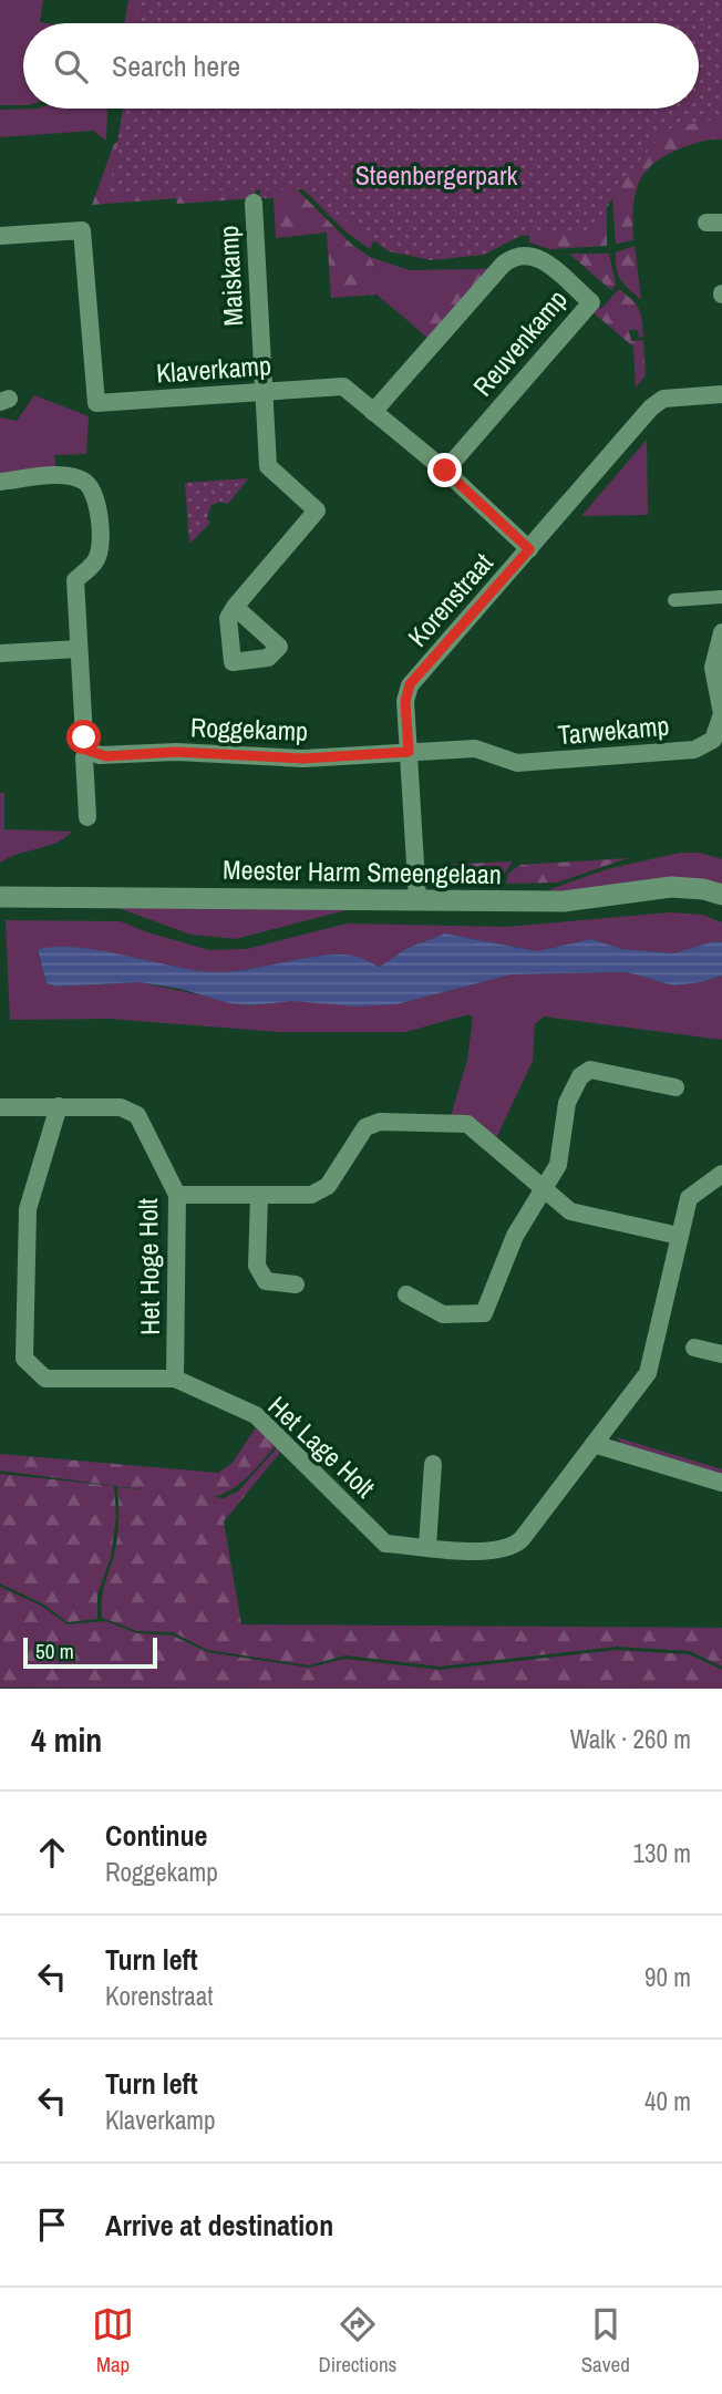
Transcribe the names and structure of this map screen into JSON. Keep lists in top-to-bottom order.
{
  "streets": {
    "street": [
      "Maiskamp",
      "Reuvenkamp",
      "Klaverkamp",
      "Korenstraat",
      "Roggekamp",
      "Tarwekamp",
      "Meester Harm Smeengelaan",
      "Het Hoge Holt",
      "Het Lage Holt"
    ]
  },
  "crossings": [
    ["Maiskamp", "Klaverkamp"],
    ["Reuvenkamp", "Klaverkamp"],
    ["Klaverkamp", "Korenstraat"],
    ["Korenstraat", "Roggekamp"],
    ["Korenstraat", "Tarwekamp"],
    ["Korenstraat", "Meester Harm Smeengelaan"],
    ["Roggekamp", "Tarwekamp"],
    ["Het Hoge Holt", "Het Lage Holt"]
  ],
  "parks": ["Steenbergerpark"],
  "scale_bar": "50 m",
  "page": {
    "search": "Search here",
    "scale": "50 m",
    "heading": ["4 min", "Walk · 260 m"],
    "list": [
      ["Continue", "Roggekamp", "130 m"],
      ["Turn left", "Korenstraat", "90 m"],
      ["Turn left", "Klaverkamp", "40 m"],
      "Arrive at destination"
    ],
    "nav": ["Map", "Directions", "Saved"]
  }
}
